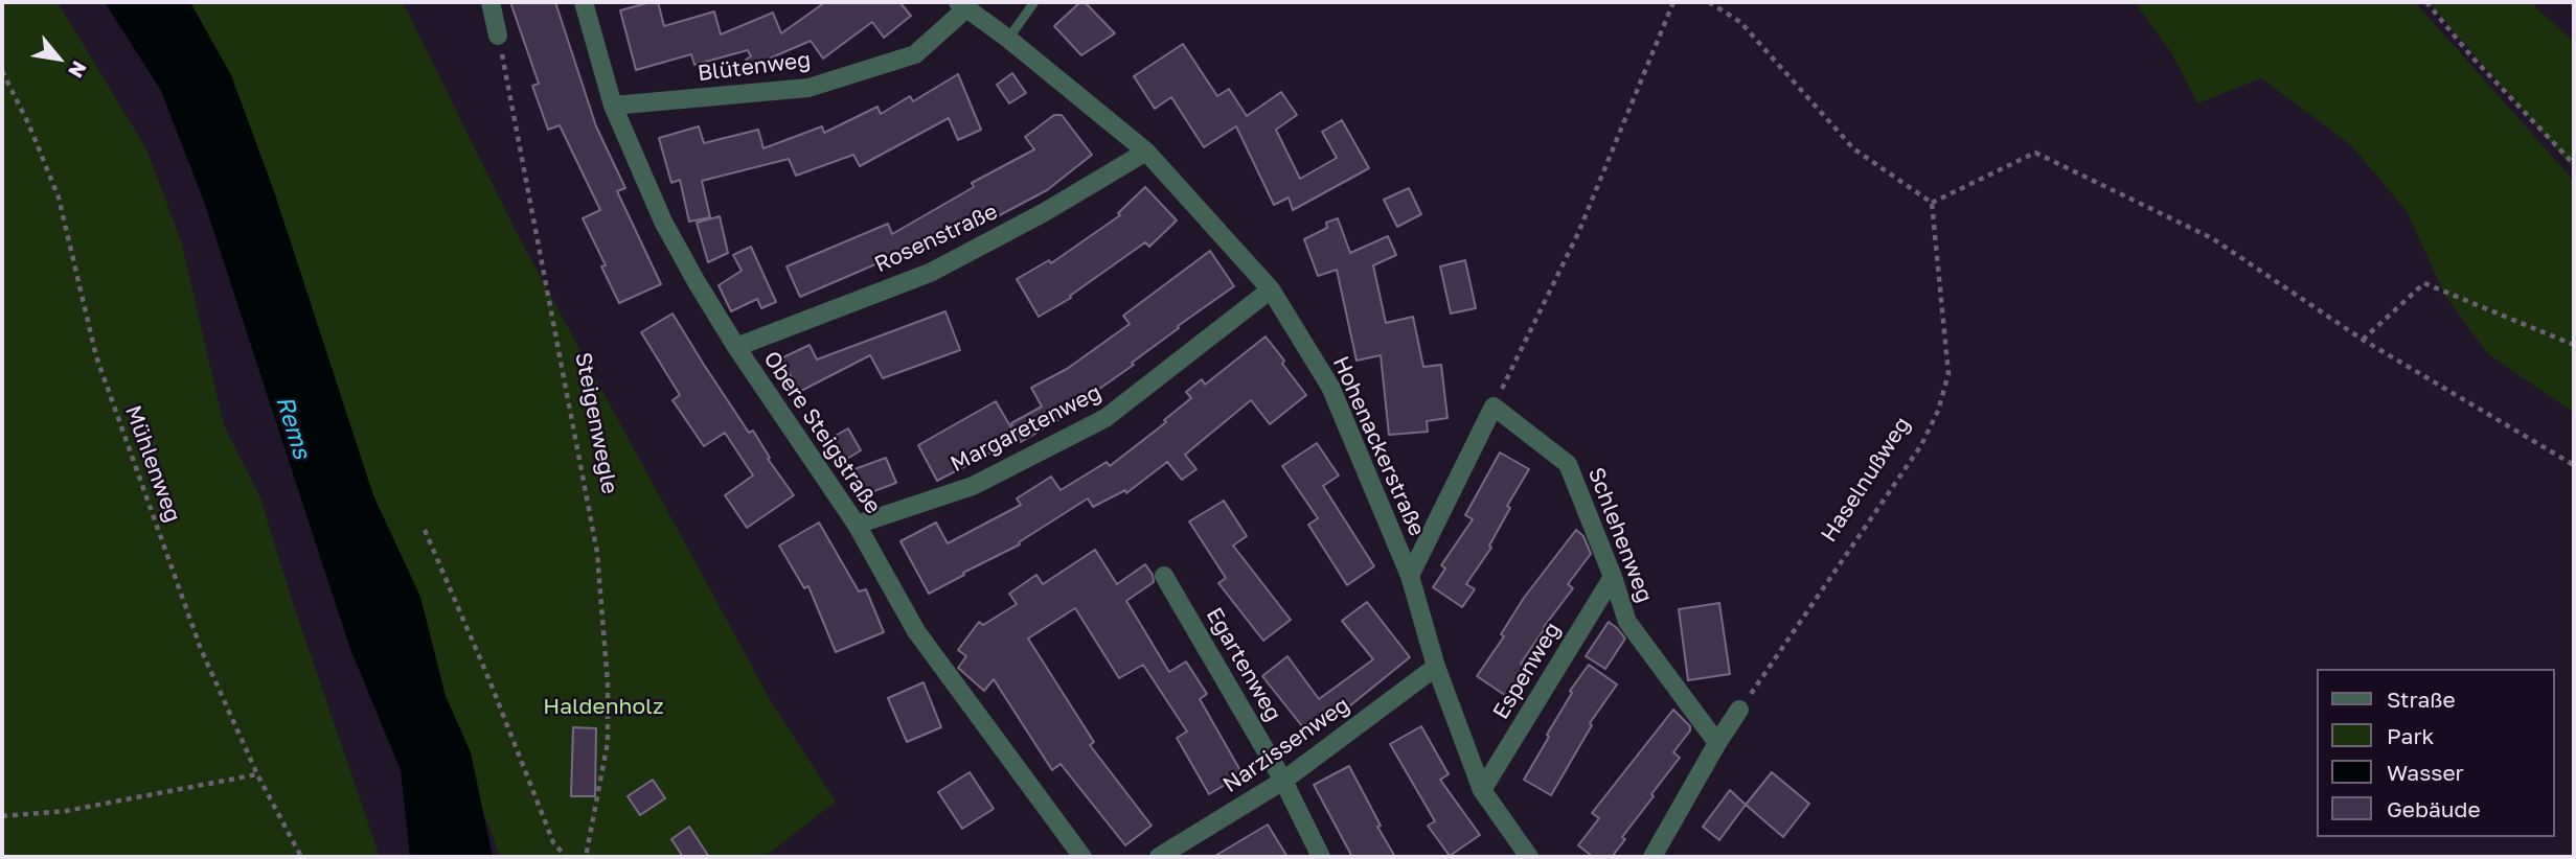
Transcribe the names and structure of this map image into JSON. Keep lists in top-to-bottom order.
{
  "streets": {
    "street": [
      "Blütenweg",
      "Rosenstraße",
      "Margaretenweg",
      "Obere Steigstraße",
      "Hohenackerstraße",
      "Schlehenweg",
      "Egartenweg",
      "Espenweg",
      "Narzissenweg"
    ],
    "path": ["Steigenwegle", "Mühlenweg", "Haselnußweg"]
  },
  "crossings": [
    ["Blütenweg", "Obere Steigstraße"],
    ["Blütenweg", "Hohenackerstraße"],
    ["Rosenstraße", "Obere Steigstraße"],
    ["Rosenstraße", "Hohenackerstraße"],
    ["Margaretenweg", "Obere Steigstraße"],
    ["Margaretenweg", "Hohenackerstraße"],
    ["Hohenackerstraße", "Espenweg"],
    ["Hohenackerstraße", "Narzissenweg"],
    ["Schlehenweg", "Espenweg"],
    ["Egartenweg", "Narzissenweg"]
  ],
  "water": ["Rems"],
  "parks": ["Haldenholz"],
  "legend": [
    "Straße",
    "Park",
    "Wasser",
    "Gebäude"
  ],
  "north": "bottom right"
}
